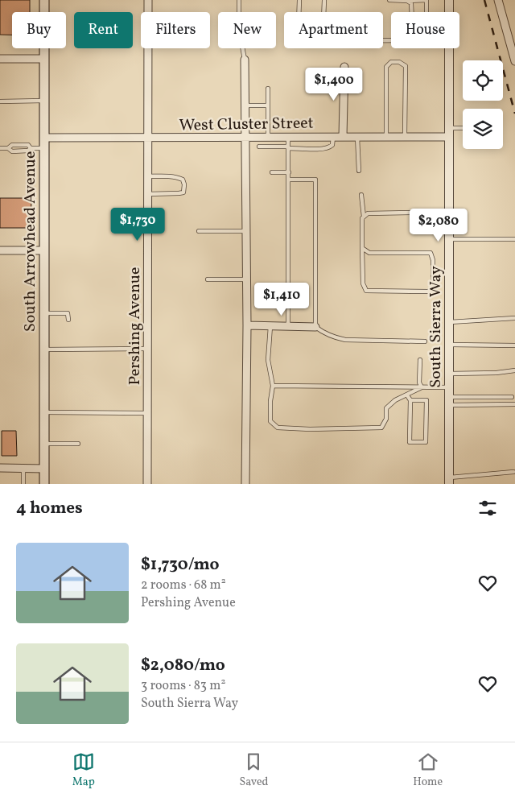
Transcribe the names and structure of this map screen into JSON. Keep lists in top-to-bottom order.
{
  "streets": {
    "main road": ["South Arrowhead Avenue"],
    "street": ["West Cluster Street", "Pershing Avenue", "South Sierra Way"]
  },
  "crossings": [
    ["West Cluster Street", "South Arrowhead Avenue"],
    ["West Cluster Street", "Pershing Avenue"],
    ["West Cluster Street", "South Sierra Way"]
  ],
  "page": {
    "chip": [
      "Buy",
      "Rent",
      "Filters",
      "New",
      "Apartment",
      "House"
    ],
    "price": [
      "$1,400",
      "$1,730",
      "$2,080",
      "$1,410"
    ],
    "heading": "4 homes",
    "list": [
      {
        "name": "$1,730/mo",
        "note": "2 rooms · 68 m² · Pershing Avenue"
      },
      {
        "name": "$2,080/mo",
        "note": "3 rooms · 83 m² · South Sierra Way"
      }
    ],
    "tabs": ["Map", "Saved", "Home"]
  }
}
